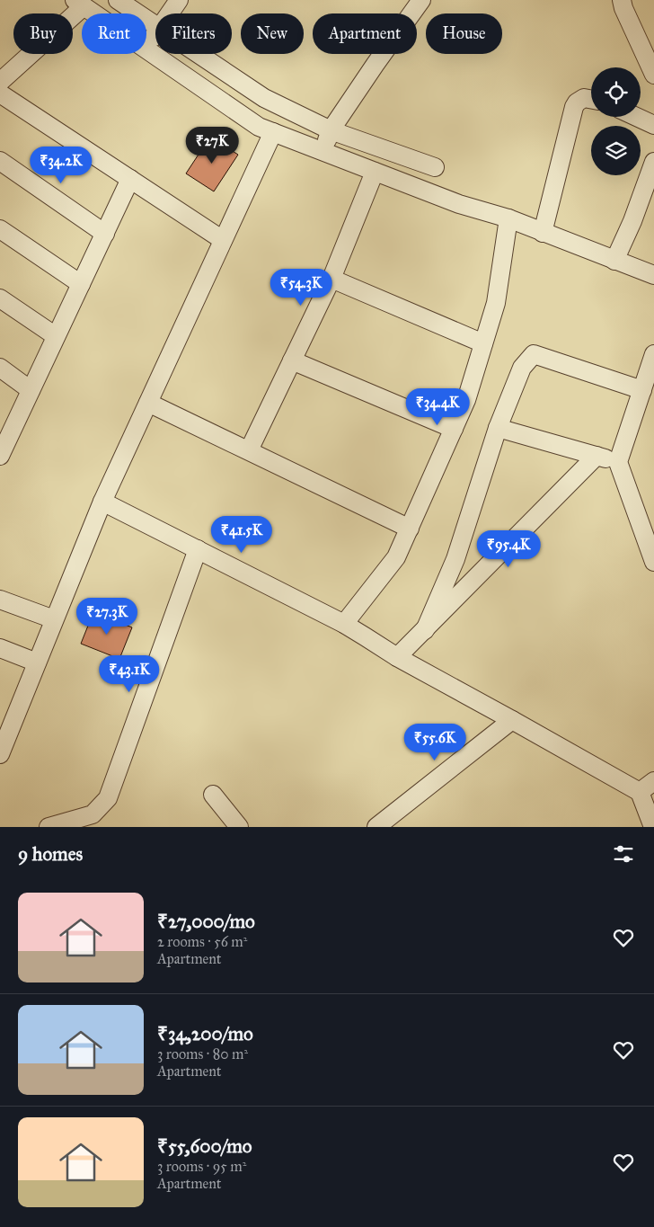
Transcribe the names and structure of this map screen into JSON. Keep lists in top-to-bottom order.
{
  "page": {
    "chip": [
      "Buy",
      "Rent",
      "Filters",
      "New",
      "Apartment",
      "House"
    ],
    "price": [
      "₹27K",
      "₹34.2K",
      "₹54.3K",
      "₹34.4K",
      "₹41.5K",
      "₹95.4K",
      "₹27.3K",
      "₹43.1K",
      "₹55.6K"
    ],
    "heading": "9 homes",
    "list": [
      {
        "name": "₹27,000/mo",
        "note": "2 rooms · 56 m² · Apartment"
      },
      {
        "name": "₹34,200/mo",
        "note": "3 rooms · 80 m² · Apartment"
      },
      {
        "name": "₹55,600/mo",
        "note": "3 rooms · 95 m² · Apartment"
      }
    ]
  }
}
